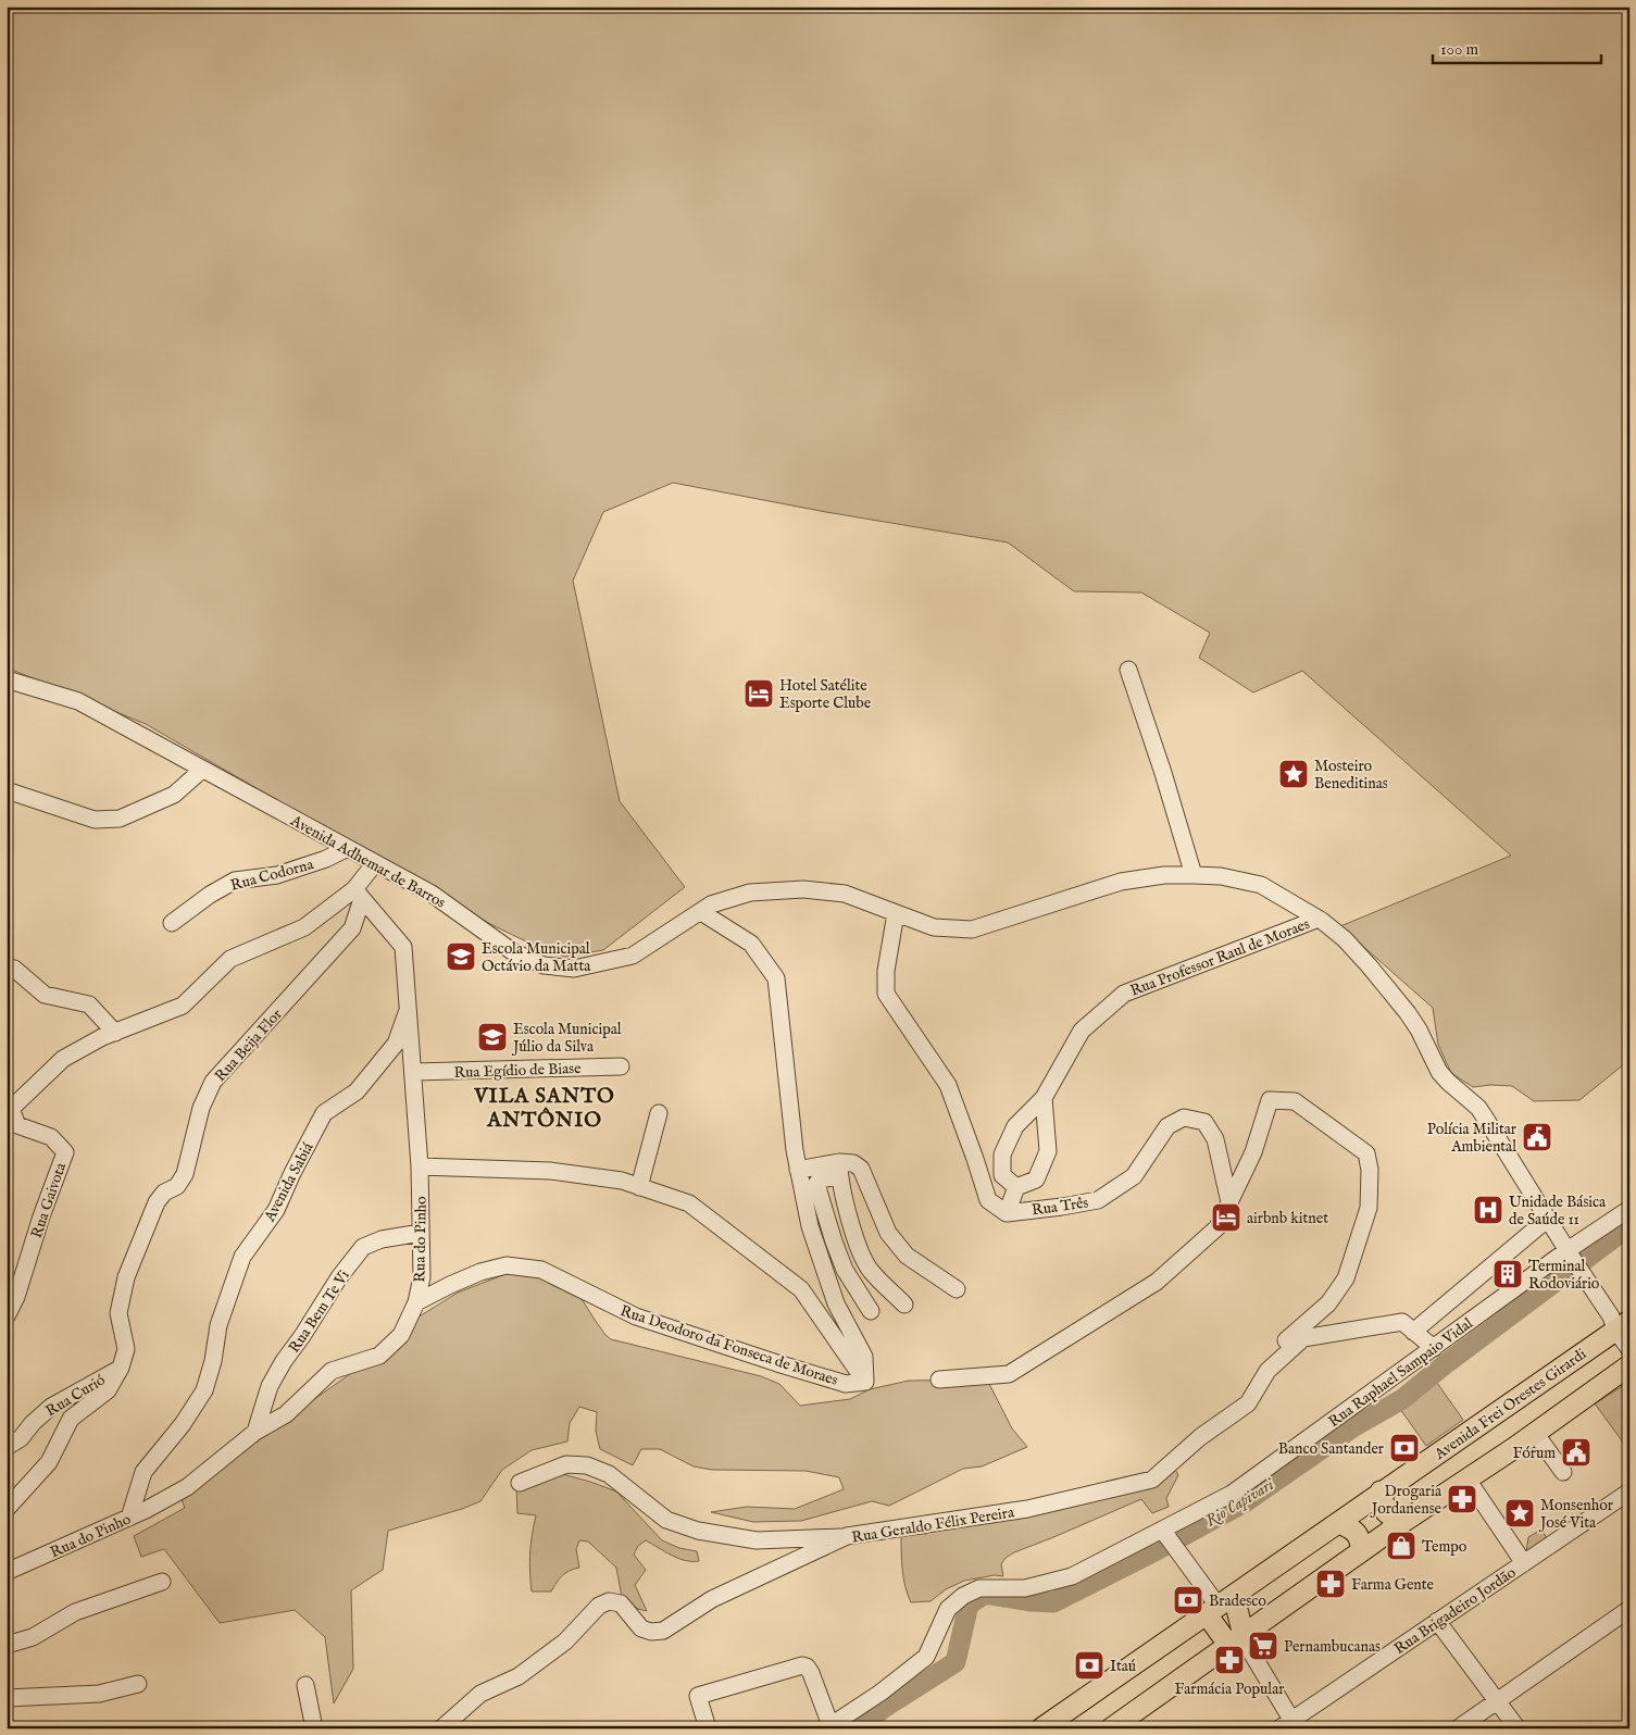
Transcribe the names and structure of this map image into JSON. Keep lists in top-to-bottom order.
{
  "streets": {
    "main road": ["Avenida Frei Orestes Girardi"],
    "street": [
      "Avenida Adhemar de Barros",
      "Rua Codorna",
      "Rua Professor Raul de Moraes",
      "Rua Beija Flor",
      "Rua Egídio de Biase",
      "Avenida Sabiá",
      "Rua Gaivota",
      "Rua Três",
      "Rua do Pinho",
      "Rua Bem Te Vi",
      "Rua Deodoro da Fonseca de Moraes",
      "Rua Raphael Sampaio Vidal",
      "Rua Curió",
      "Rua Geraldo Félix Pereira",
      "Rua Brigadeiro Jordão"
    ]
  },
  "crossings": [
    ["Avenida Adhemar de Barros", "Rua Codorna"],
    ["Avenida Adhemar de Barros", "Rua Professor Raul de Moraes"],
    ["Avenida Adhemar de Barros", "Rua Raphael Sampaio Vidal"],
    ["Avenida Adhemar de Barros", "Avenida Frei Orestes Girardi"],
    ["Rua Beija Flor", "Rua do Pinho"],
    ["Rua Beija Flor", "Rua Curió"],
    ["Rua Egídio de Biase", "Rua do Pinho"],
    ["Avenida Sabiá", "Rua do Pinho"],
    ["Rua do Pinho", "Rua Bem Te Vi"],
    ["Rua do Pinho", "Rua Deodoro da Fonseca de Moraes"],
    ["Rua Raphael Sampaio Vidal", "Rua Geraldo Félix Pereira"]
  ],
  "districts": ["VILA SANTO ANTÔNIO"],
  "water": ["Rio Capivari"],
  "places": {
    "hotel": ["Hotel Satélite Esporte Clube", "airbnb kitnet"],
    "place": ["Mosteiro Beneditinas", "Monsenhor José Vita"],
    "school or university": ["Escola Municipal Octávio da Matta", "Escola Municipal Júlio da Silva"],
    "public building": ["Polícia Militar Ambiental", "Fórum"],
    "hospital": ["Unidade Básica de Saúde 11"],
    "building": ["Terminal Rodoviário"],
    "bank": ["Banco Santander", "Bradesco", "Itaú"],
    "pharmacy": ["Drogaria Jordanense", "Farma Gente", "Farmácia Popular"],
    "shop": ["Tempo"],
    "supermarket": ["Pernambucanas"]
  },
  "scale_bar": "100 m"
}
